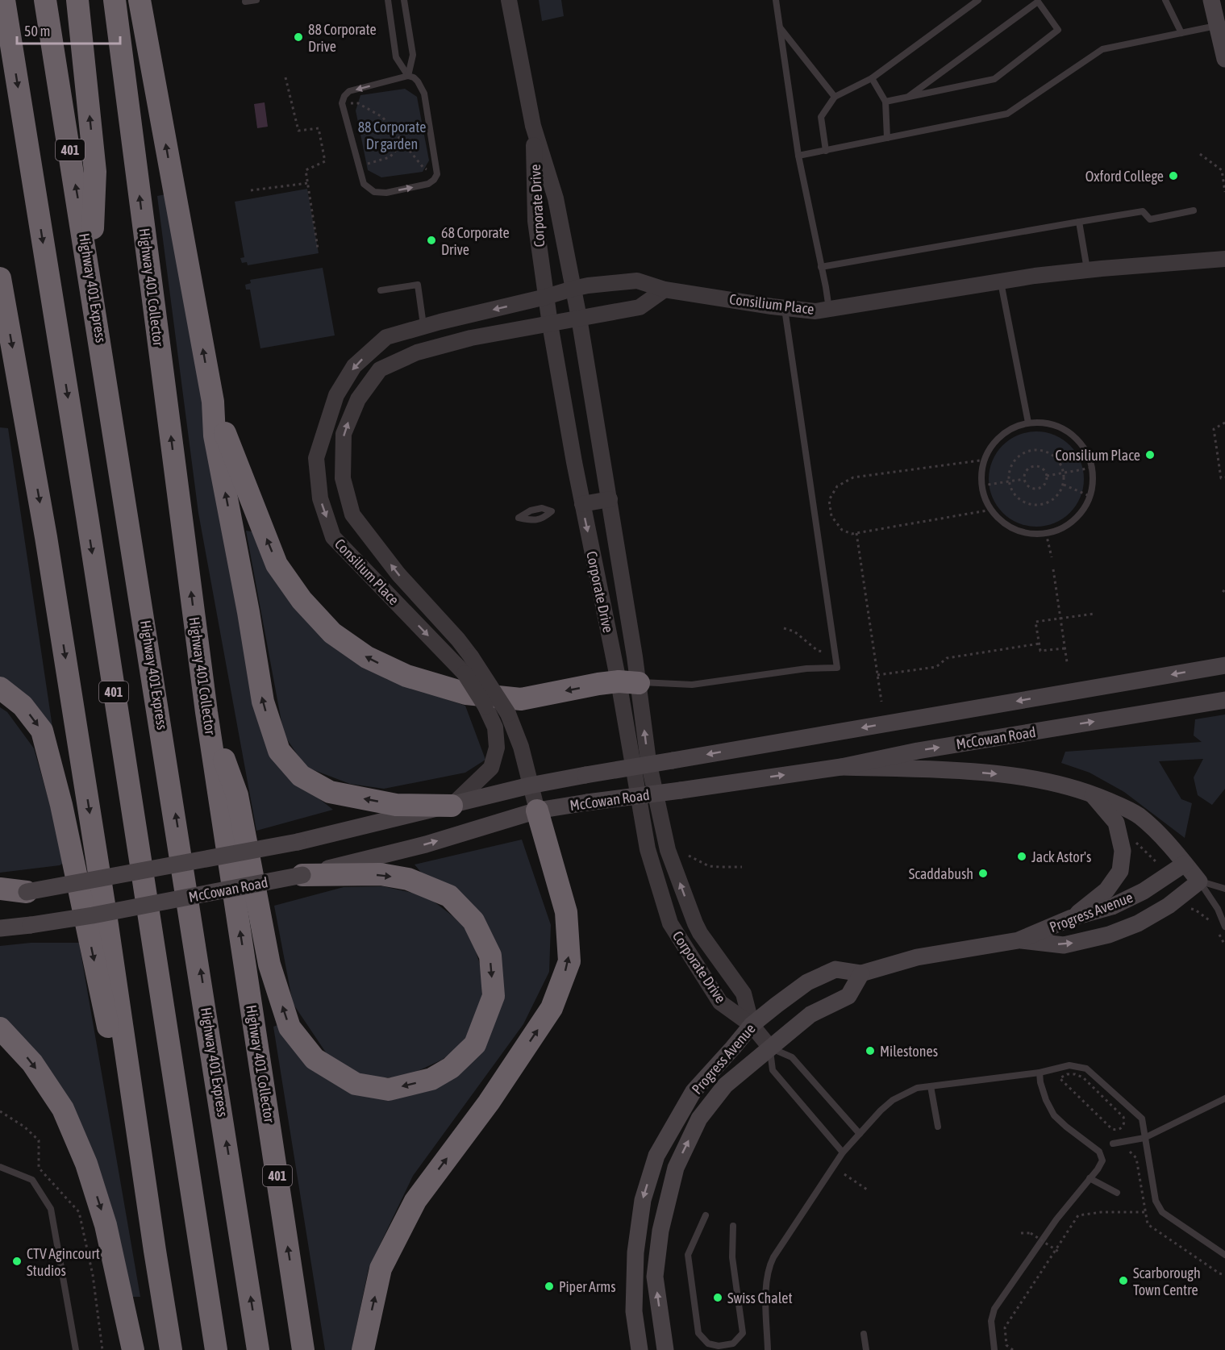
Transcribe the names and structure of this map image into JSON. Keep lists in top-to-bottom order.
{
  "streets": {
    "highway": ["401", "Highway 401 Collector", "Highway 401 Express"],
    "main road": ["McCowan Road", "Progress Avenue"],
    "street": ["Corporate Drive", "Consilium Place"]
  },
  "crossings": [
    ["Corporate Drive", "Consilium Place"],
    ["Corporate Drive", "Progress Avenue"],
    ["Consilium Place", "McCowan Road"]
  ],
  "parks": ["88 Corporate Dr garden"],
  "places": [
    "88 Corporate Drive",
    "Oxford College",
    "68 Corporate Drive",
    "Consilium Place",
    "Jack Astor's",
    "Scaddabush",
    "Milestones",
    "CTV Agincourt Studios",
    "Scarborough Town Centre",
    "Piper Arms",
    "Swiss Chalet"
  ],
  "scale_bar": "50 m"
}
